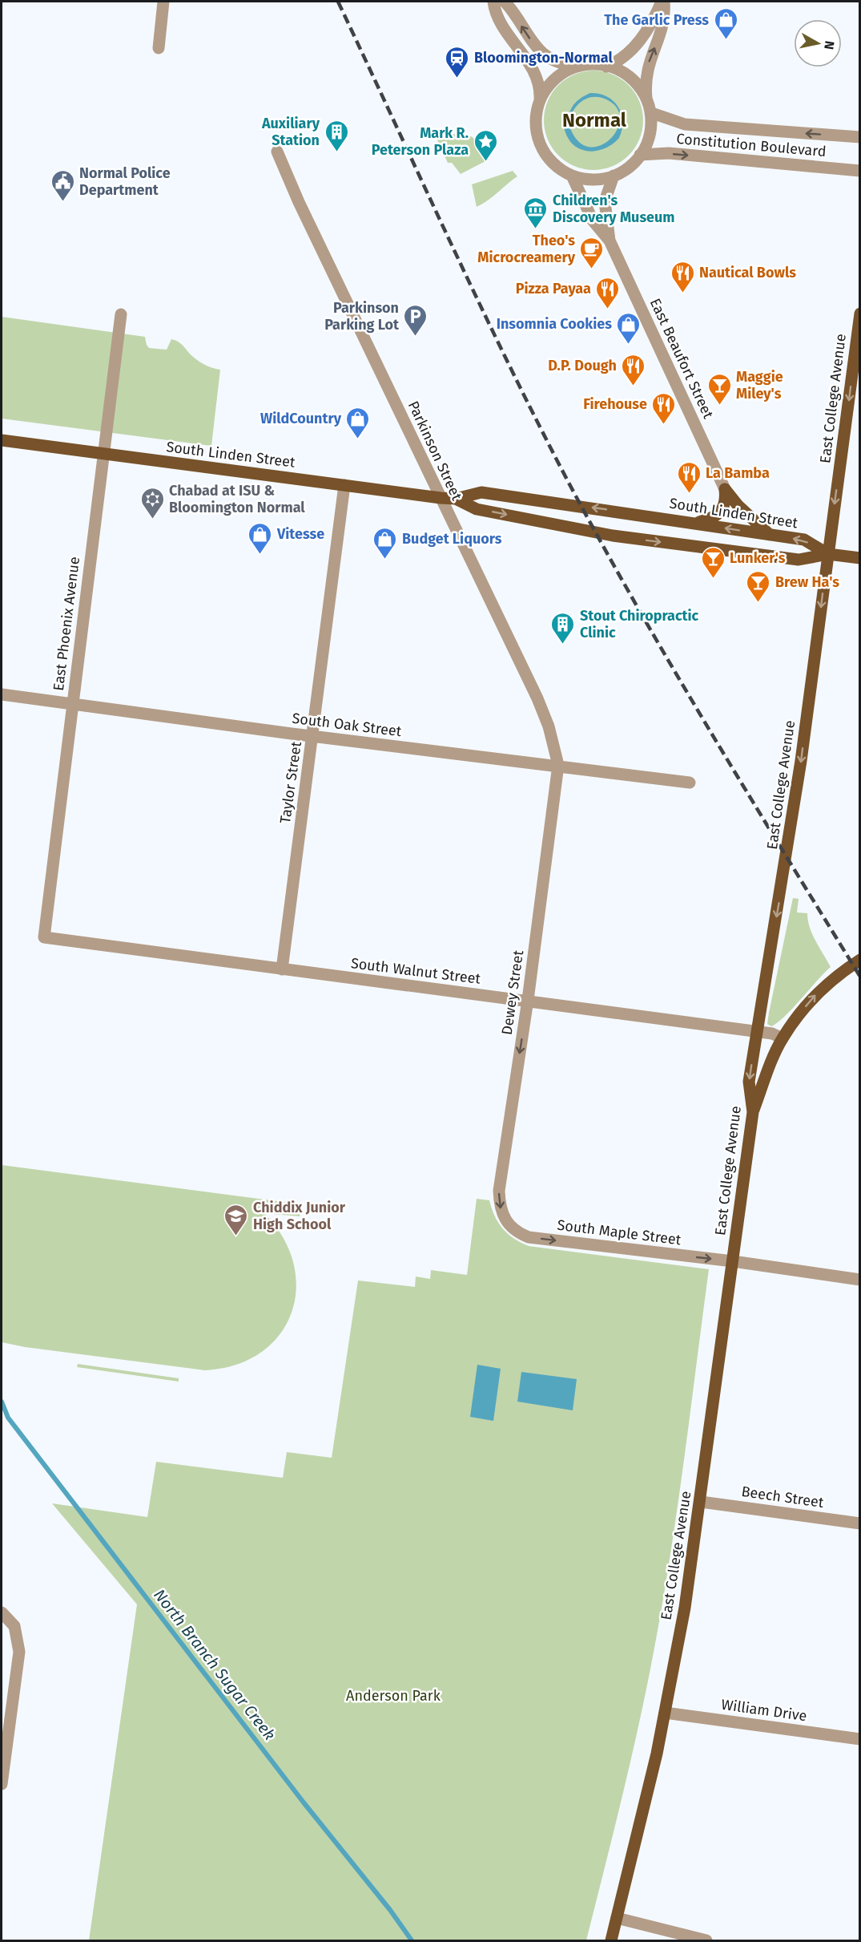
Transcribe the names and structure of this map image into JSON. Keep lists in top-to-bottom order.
{
  "streets": {
    "main road": ["East College Avenue", "South Linden Street"],
    "street": [
      "Constitution Boulevard",
      "East Beaufort Street",
      "Parkinson Street",
      "East Phoenix Avenue",
      "South Oak Street",
      "Taylor Street",
      "South Walnut Street",
      "Dewey Street",
      "South Maple Street",
      "Beech Street",
      "William Drive"
    ]
  },
  "crossings": [
    ["Constitution Boulevard", "East Beaufort Street"],
    ["East College Avenue", "South Linden Street"],
    ["East College Avenue", "South Walnut Street"],
    ["East College Avenue", "South Maple Street"],
    ["East College Avenue", "Beech Street"],
    ["East College Avenue", "William Drive"],
    ["Parkinson Street", "South Linden Street"],
    ["Parkinson Street", "South Oak Street"],
    ["Parkinson Street", "Dewey Street"],
    ["South Linden Street", "East Phoenix Avenue"],
    ["South Linden Street", "Taylor Street"],
    ["East Phoenix Avenue", "South Oak Street"],
    ["East Phoenix Avenue", "South Walnut Street"],
    ["South Oak Street", "Taylor Street"],
    ["South Oak Street", "Dewey Street"],
    ["Taylor Street", "South Walnut Street"],
    ["South Walnut Street", "Dewey Street"],
    ["Dewey Street", "South Maple Street"]
  ],
  "one_way": ["East College Avenue", "Dewey Street", "South Maple Street"],
  "districts": ["Normal"],
  "water": ["North Branch Sugar Creek"],
  "parks": ["Anderson Park"],
  "places": {
    "shop": [
      "The Garlic Press",
      "Insomnia Cookies",
      "WildCountry",
      "Vitesse",
      "Budget Liquors"
    ],
    "station": ["Bloomington-Normal"],
    "building": ["Auxiliary Station", "Stout Chiropractic Clinic"],
    "place": ["Mark R. Peterson Plaza"],
    "public building": ["Normal Police Department"],
    "museum": ["Children's Discovery Museum"],
    "cafe": ["Theo's Microcreamery"],
    "restaurant": [
      "Nautical Bowls",
      "Pizza Payaa",
      "D.P. Dough",
      "Firehouse",
      "La Bamba"
    ],
    "parking": ["Parkinson Parking Lot"],
    "bar": ["Maggie Miley's", "Lunker's", "Brew Ha's"],
    "synagogue": ["Chabad at ISU & Bloomington Normal"],
    "school or university": ["Chiddix Junior High School"]
  },
  "north": "right"
}
